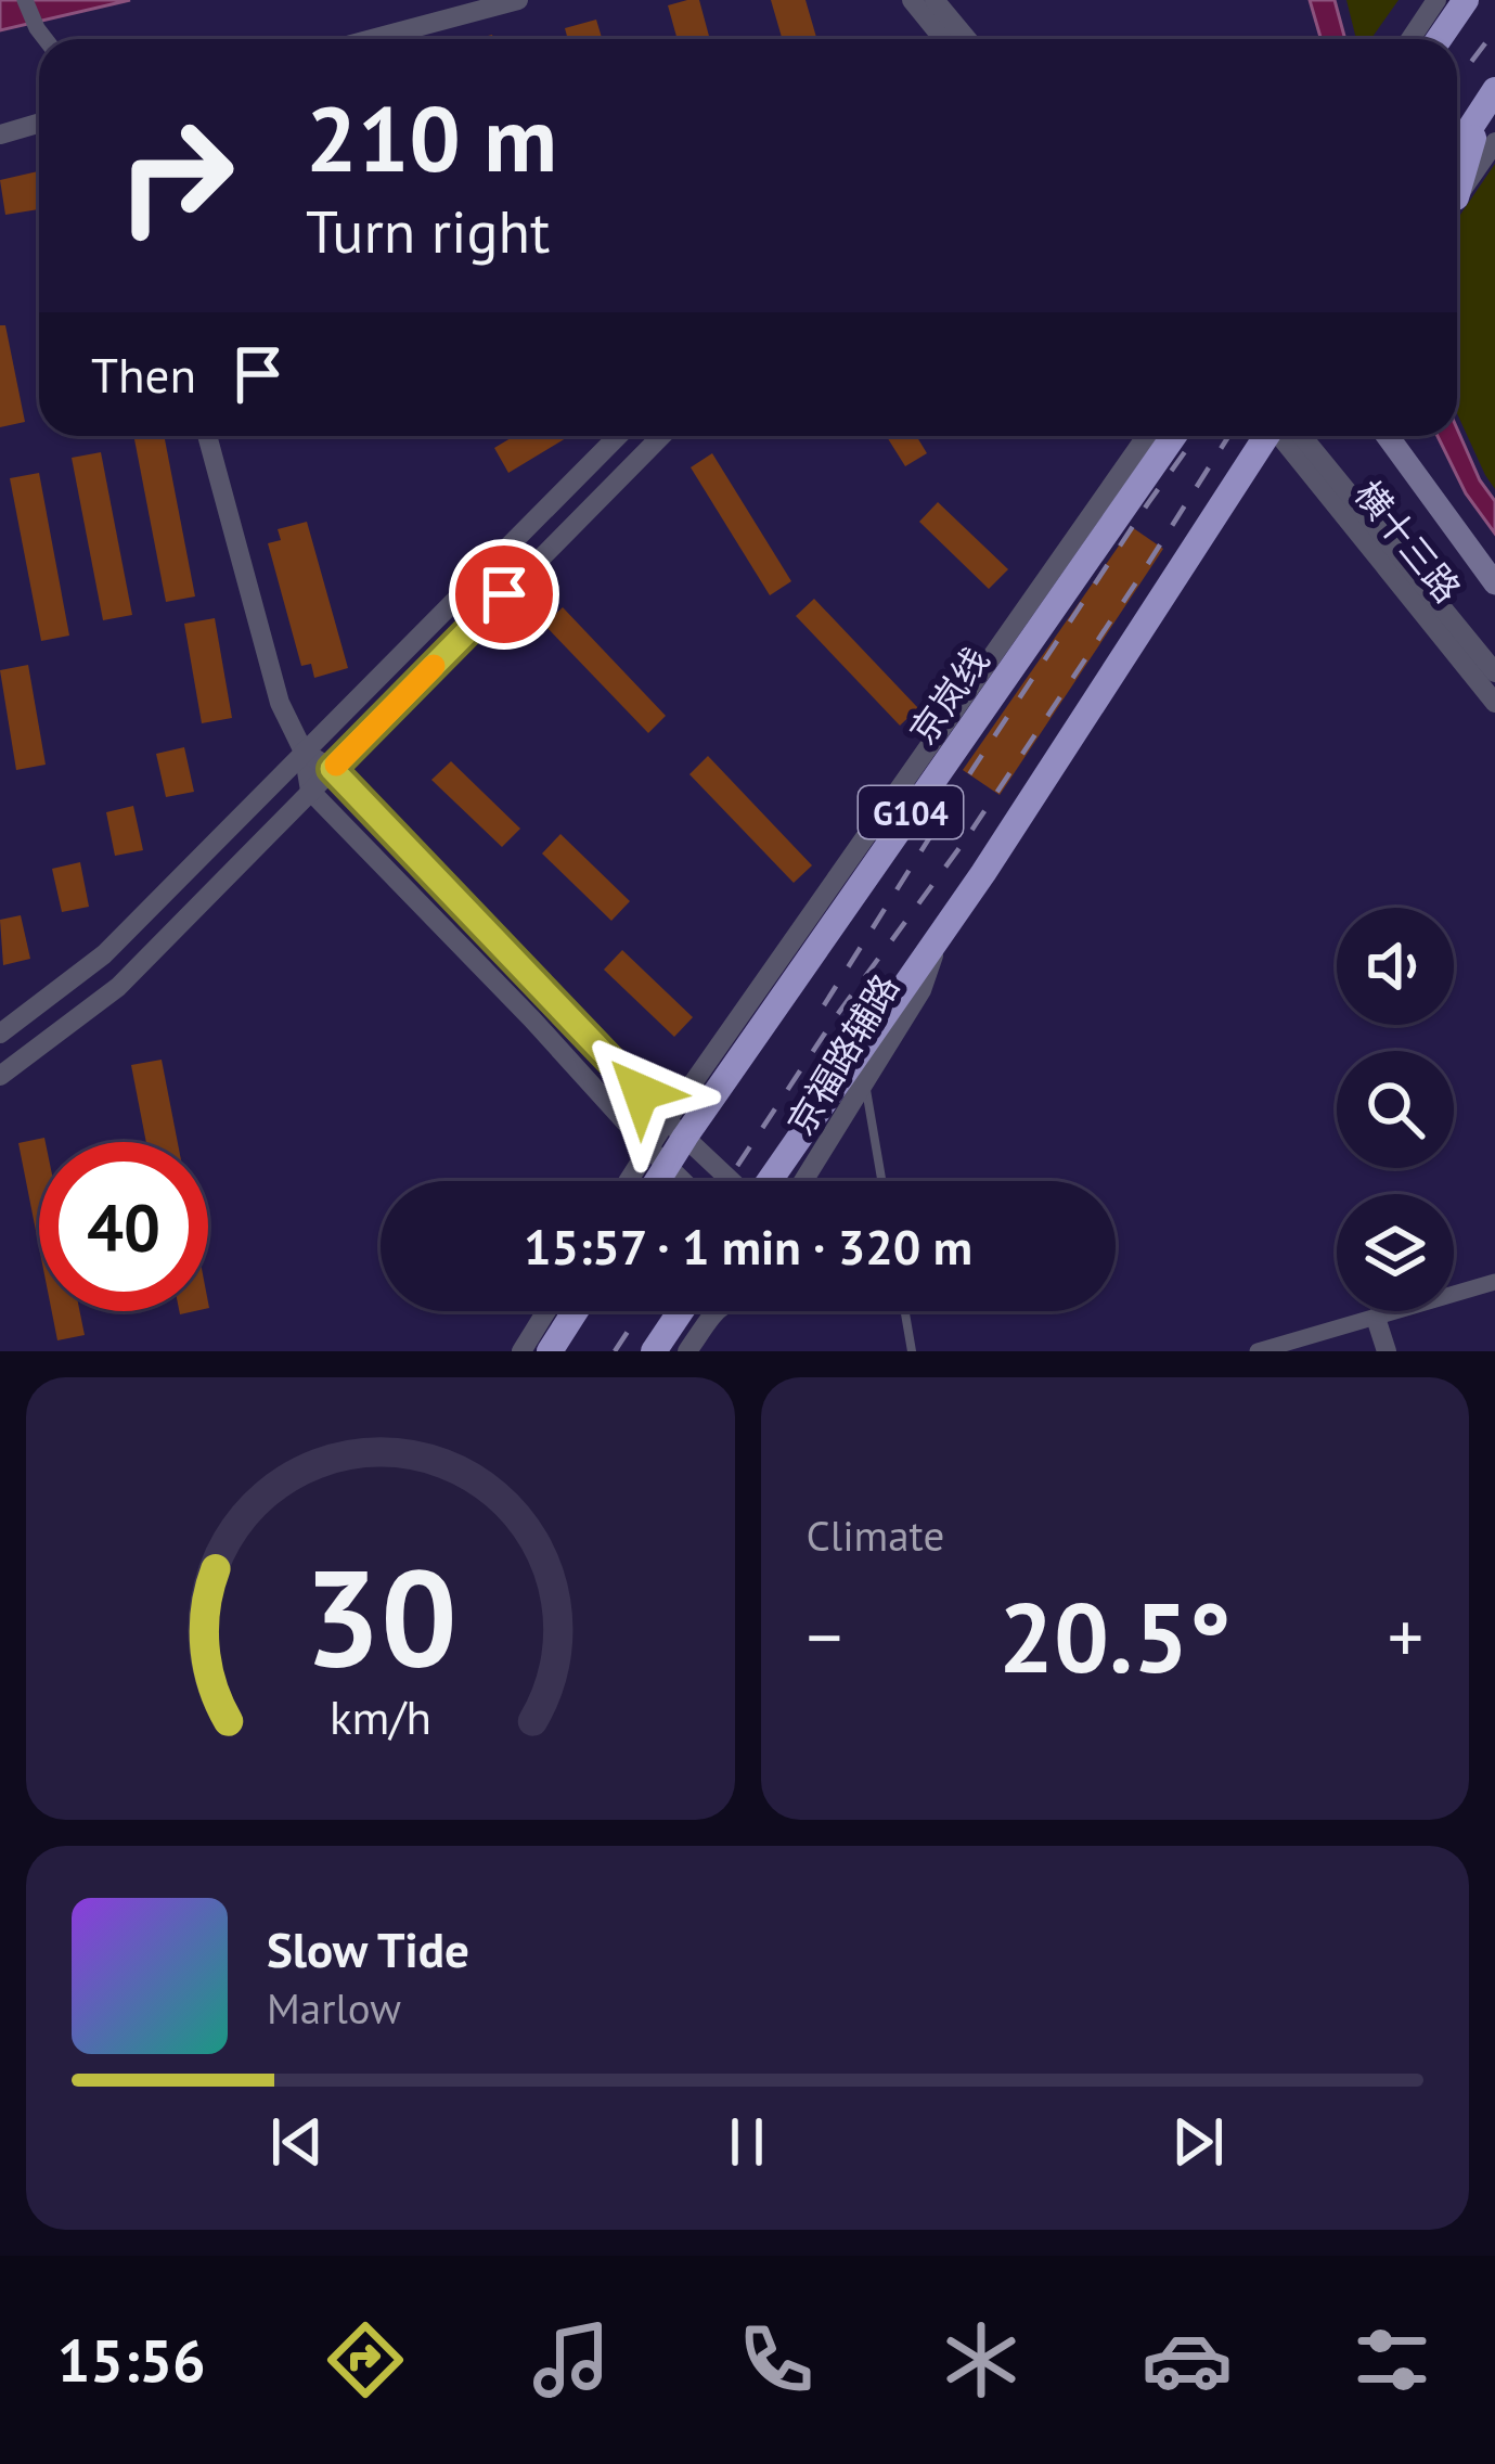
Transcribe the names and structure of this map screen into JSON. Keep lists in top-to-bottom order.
{
  "streets": {
    "highway": ["京岚线", "G104"],
    "street": ["横十三路", "京福路辅路"]
  },
  "crossings": [
    ["G104", "京福路辅路"]
  ],
  "page": {
    "turn": ["210 m", "Turn right"],
    "then": "Then",
    "limit": "40",
    "trip": "15:57 · 1 min · 320 m",
    "tile": "Climate",
    "heat": ["−", "20.5°", "+"],
    "song": ["Slow Tide", "Marlow"],
    "tabs": "15:56",
    "gauge": ["30", "km/h"]
  }
}
